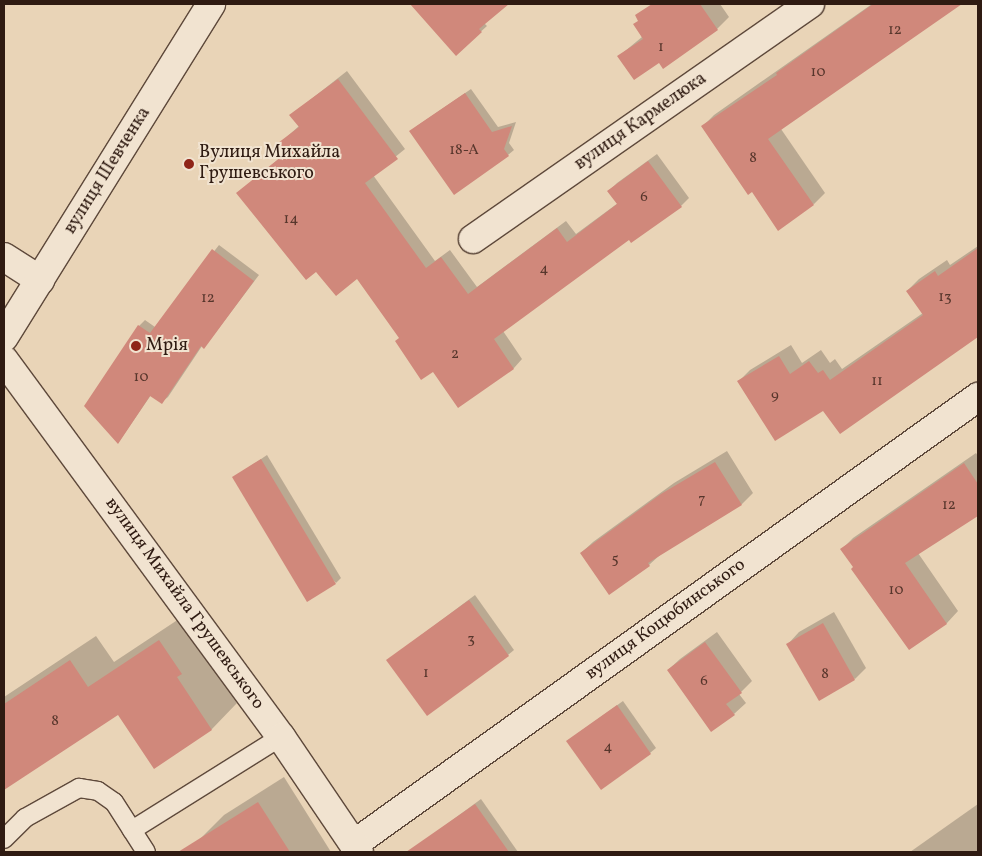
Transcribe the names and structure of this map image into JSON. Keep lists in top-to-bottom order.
{
  "streets": {
    "street": [
      "вулиця Кармелюка",
      "вулиця Шевченка",
      "вулиця Михайла Грушевського",
      "вулиця Коцюбинського"
    ]
  },
  "crossings": [
    ["вулиця Михайла Грушевського", "вулиця Коцюбинського"]
  ],
  "places": ["Вулиця Михайла Грушевського", "Мрія"],
  "house_numbers": [
    "12",
    "1",
    "10",
    "18-А",
    "8",
    "6",
    "14",
    "4",
    "13",
    "12",
    "2",
    "10",
    "11",
    "9",
    "7",
    "12",
    "5",
    "10",
    "3",
    "1",
    "8",
    "6",
    "8",
    "4"
  ]
}
